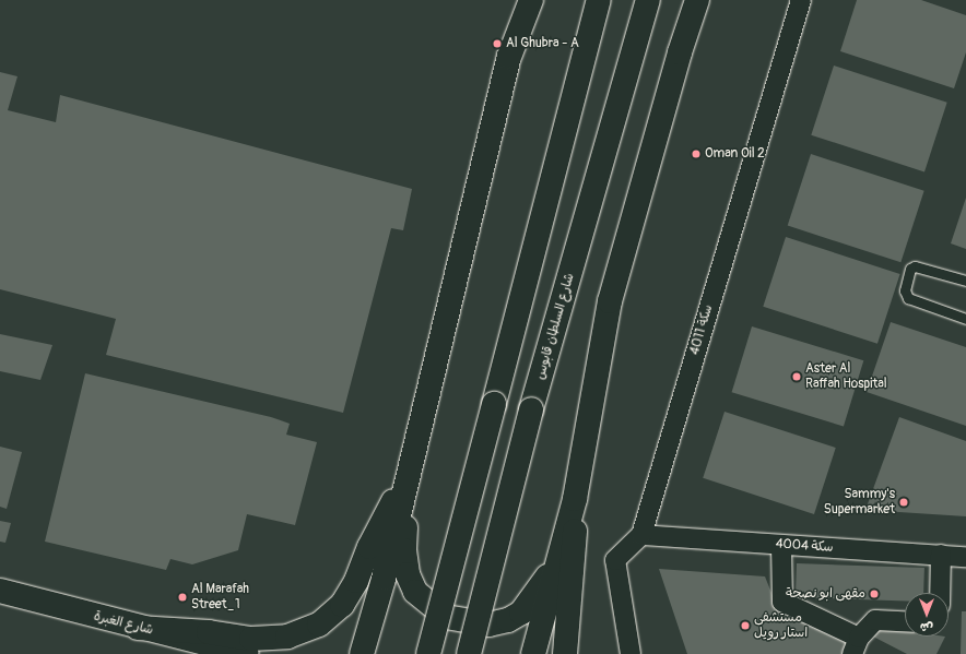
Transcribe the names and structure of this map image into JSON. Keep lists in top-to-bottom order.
{
  "streets": {
    "main road": ["شارع السلطان قابوس", "شارع الغبرة"],
    "street": ["سكة 4011", "سكة 4004"]
  },
  "crossings": [
    ["سكة 4011", "سكة 4004"]
  ],
  "places": [
    "Al Ghubra - A",
    "Oman Oil 2",
    "Aster Al Raffah Hospital",
    "Sammy's Supermarket",
    "مقهى ابو نصحة",
    "Al Marafah Street_1",
    "مستشفى استار رويل"
  ],
  "north": "bottom"
}
